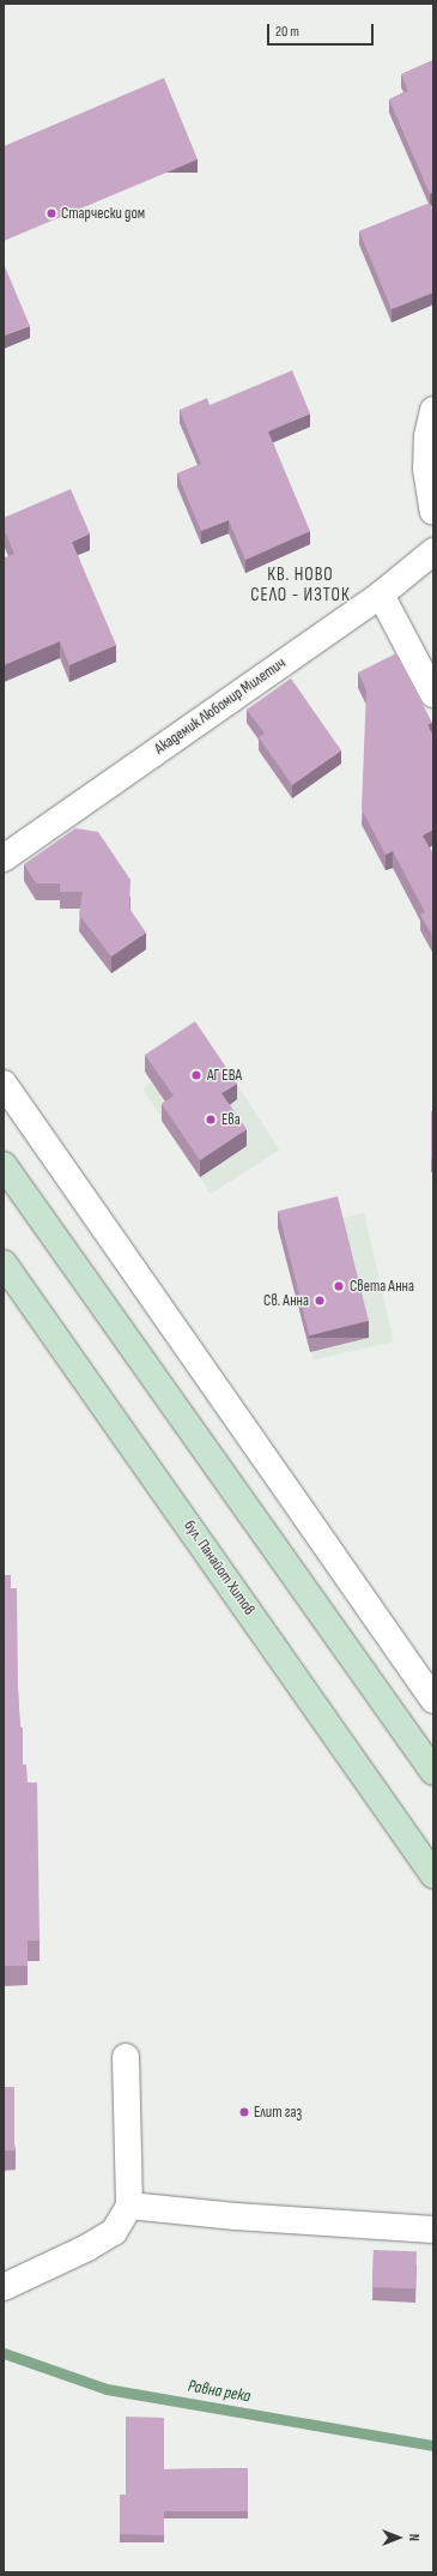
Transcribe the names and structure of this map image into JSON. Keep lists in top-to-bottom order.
{
  "streets": {
    "street": ["Академик Любомир Милетич", "бул. Панайот Хитов"]
  },
  "districts": ["КВ. НОВО СЕЛО - ИЗТОК"],
  "water": ["Равна река"],
  "places": [
    "Старчески дом",
    "АГ ЕВА",
    "Ева",
    "Света Анна",
    "Св. Анна",
    "Елит газ"
  ],
  "scale_bar": "20 m",
  "north": "right"
}
